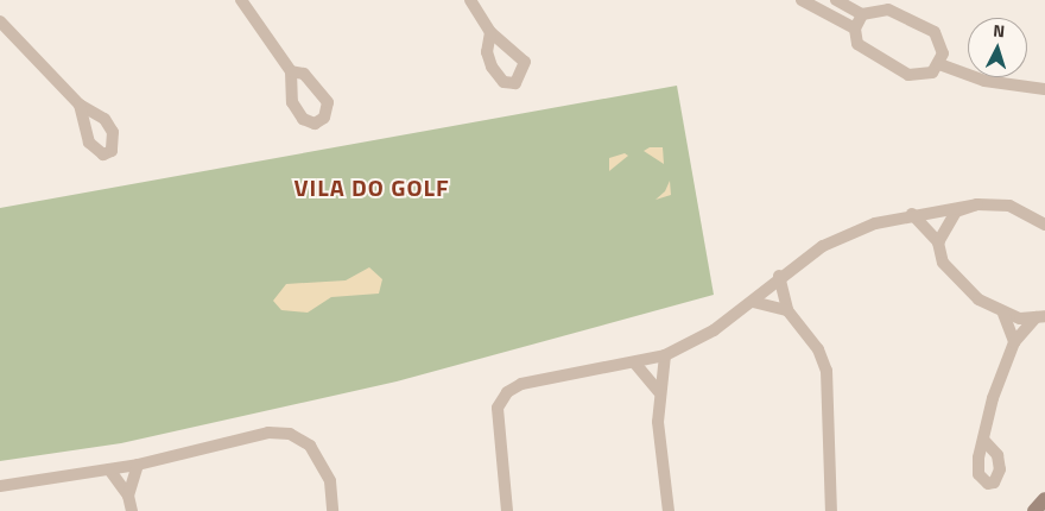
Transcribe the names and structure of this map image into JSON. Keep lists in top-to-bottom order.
{
  "districts": ["VILA DO GOLF"],
  "north": "top"
}
